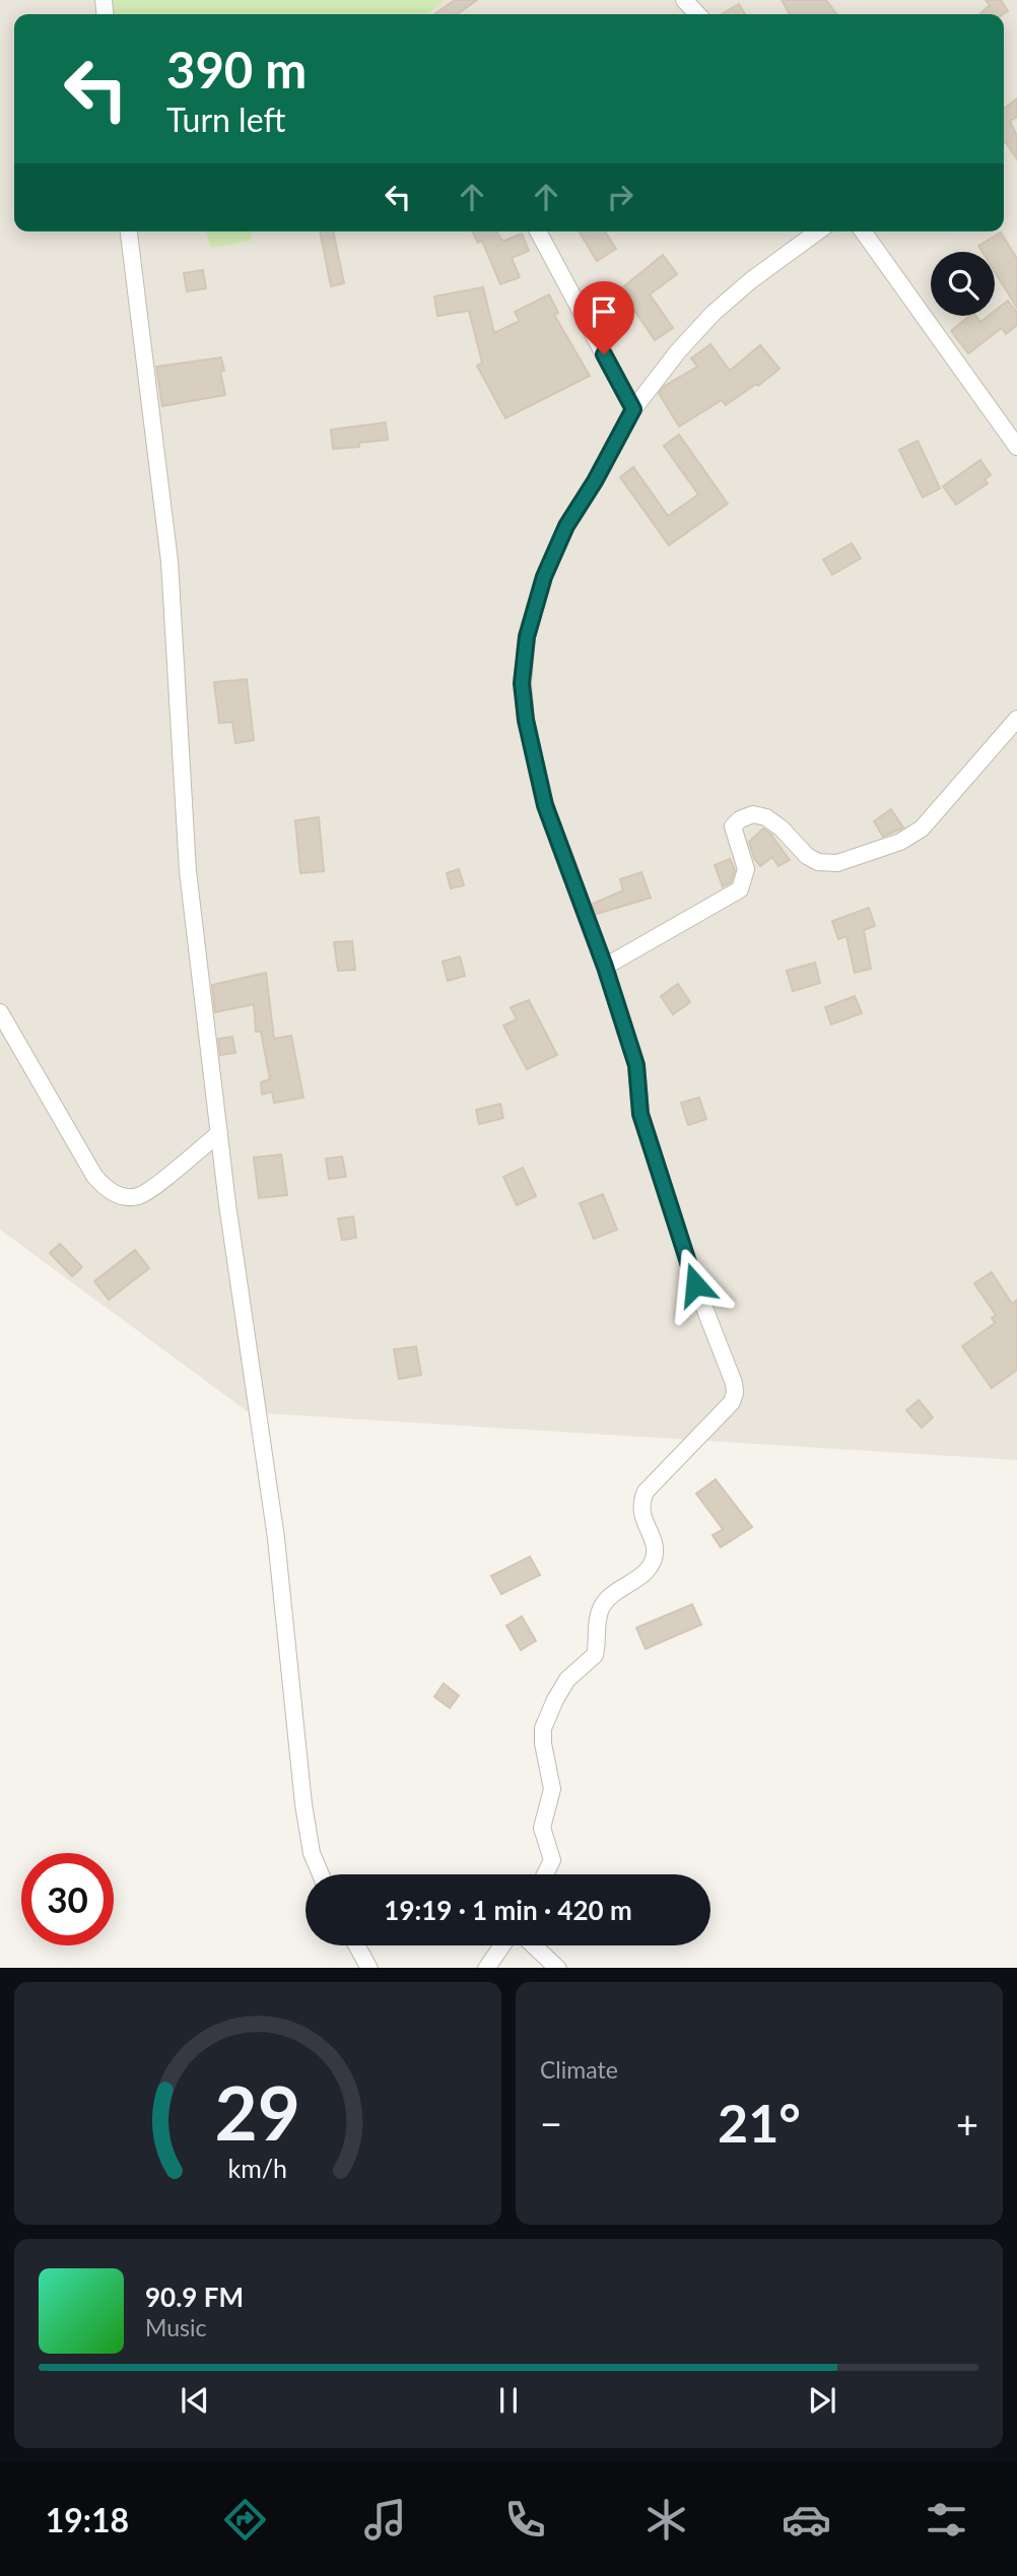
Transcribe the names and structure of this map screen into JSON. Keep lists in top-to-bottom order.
{
  "page": {
    "turn": ["390 m", "Turn left"],
    "limit": "30",
    "trip": "19:19 · 1 min · 420 m",
    "tile": "Climate",
    "heat": ["−", "21°", "+"],
    "song": ["90.9 FM", "Music"],
    "tabs": "19:18",
    "gauge": ["29", "km/h"]
  }
}
